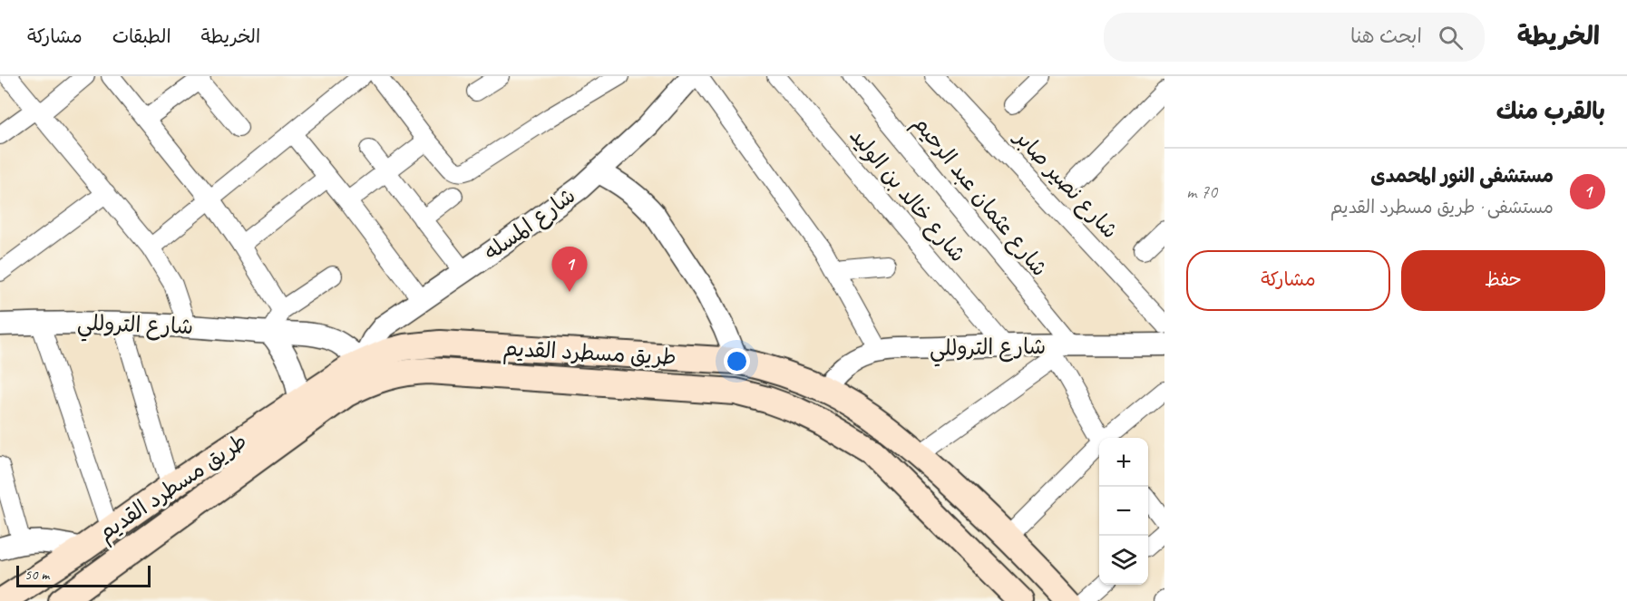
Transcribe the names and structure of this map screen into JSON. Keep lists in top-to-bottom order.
{
  "streets": {
    "main road": ["طريق مسطرد القديم"],
    "street": [
      "شارع نصير صابر",
      "شارع خالد بن الوليد",
      "شارع عثمان عبد الرحيم",
      "شارع المسله",
      "شارع التروللي"
    ]
  },
  "crossings": [
    ["شارع خالد بن الوليد", "شارع التروللي"],
    ["شارع عثمان عبد الرحيم", "شارع التروللي"],
    ["شارع المسله", "شارع التروللي"],
    ["شارع المسله", "طريق مسطرد القديم"],
    ["شارع التروللي", "طريق مسطرد القديم"]
  ],
  "scale_bar": "50 m",
  "page": {
    "header": "الخريطة",
    "search": "ابحث هنا",
    "nav": ["الخريطة", "الطبقات", "مشاركة"],
    "heading": "بالقرب منك",
    "list": [
      {
        "mark": "1",
        "name": "مستشفى النور المحمدى",
        "note": "مستشفى · طريق مسطرد القديم",
        "value": "70 m"
      }
    ],
    "buttons": ["حفظ", "مشاركة"],
    "pins": "1",
    "map_buttons": ["+", "−"],
    "scale": "50 m"
  }
}
